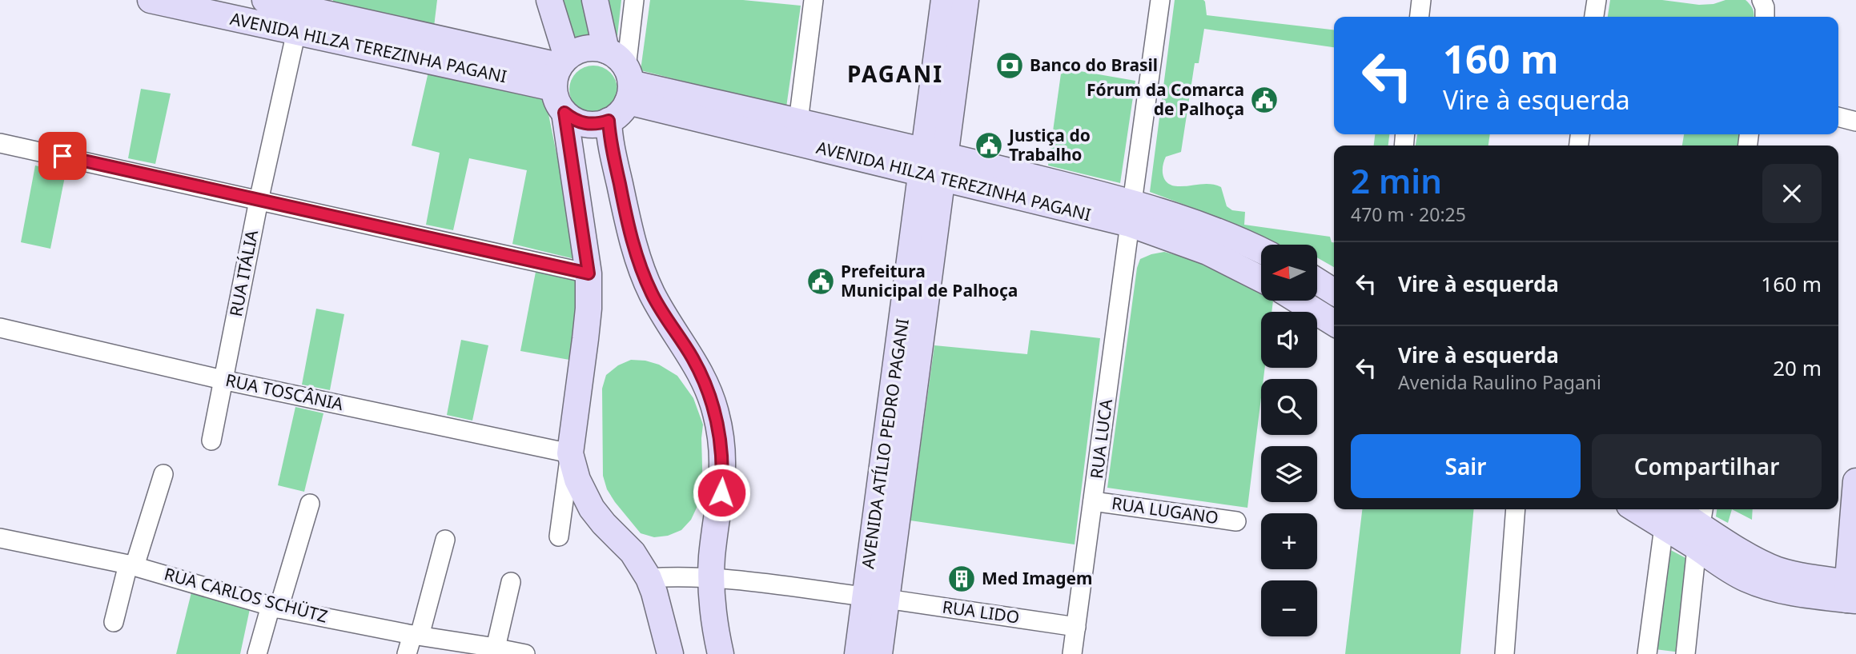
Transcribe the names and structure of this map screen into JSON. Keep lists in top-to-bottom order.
{
  "streets": {
    "main road": ["AVENIDA HILZA TEREZINHA PAGANI", "AVENIDA ATÍLIO PEDRO PAGANI"],
    "street": [
      "RUA ITÁLIA",
      "RUA TOSCÂNIA",
      "RUA LUCA",
      "RUA LUGANO",
      "RUA CARLOS SCHÜTZ",
      "RUA LIDO"
    ]
  },
  "crossings": [
    ["AVENIDA HILZA TEREZINHA PAGANI", "RUA ITÁLIA"],
    ["AVENIDA HILZA TEREZINHA PAGANI", "RUA LUCA"],
    ["AVENIDA HILZA TEREZINHA PAGANI", "AVENIDA ATÍLIO PEDRO PAGANI"],
    ["RUA ITÁLIA", "RUA TOSCÂNIA"],
    ["RUA LUCA", "RUA LUGANO"],
    ["RUA LUCA", "RUA LIDO"],
    ["AVENIDA ATÍLIO PEDRO PAGANI", "RUA LIDO"]
  ],
  "districts": ["PAGANI"],
  "places": {
    "bank": ["Banco do Brasil"],
    "public building": ["Fórum da Comarca de Palhoça", "Justiça do Trabalho", "Prefeitura Municipal de Palhoça"],
    "building": ["Med Imagem"]
  },
  "north": "left",
  "page": {
    "turn": ["160 m", "Vire à esquerda"],
    "heading": ["2 min", "470 m · 20:25"],
    "list": [
      {
        "name": "Vire à esquerda",
        "value": "160 m"
      },
      {
        "name": "Vire à esquerda",
        "note": "Avenida Raulino Pagani",
        "value": "20 m"
      }
    ],
    "map_buttons": ["+", "−"],
    "buttons": ["Sair", "Compartilhar"]
  }
}
